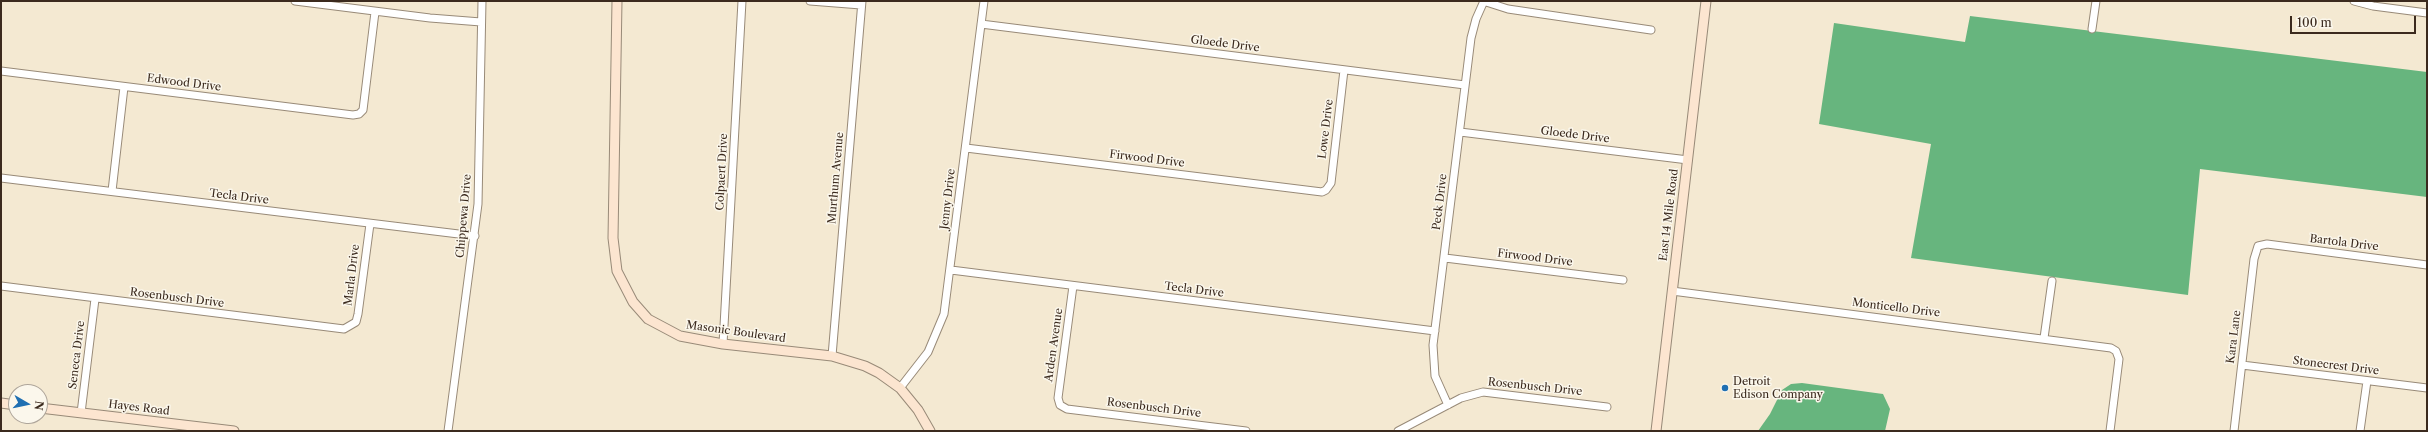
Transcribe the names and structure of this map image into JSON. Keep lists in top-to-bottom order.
{
  "streets": {
    "street": [
      "Gloede Drive",
      "Edwood Drive",
      "Lowe Drive",
      "Firwood Drive",
      "Colpaert Drive",
      "Murthum Avenue",
      "Tecla Drive",
      "Jenny Drive",
      "Peck Drive",
      "East 14 Mile Road",
      "Chippewa Drive",
      "Bartola Drive",
      "Marla Drive",
      "Rosenbusch Drive",
      "Monticello Drive",
      "Masonic Boulevard",
      "Kara Lane",
      "Arden Avenue",
      "Seneca Drive",
      "Stonecrest Drive",
      "Hayes Road"
    ]
  },
  "crossings": [
    ["Gloede Drive", "Lowe Drive"],
    ["Gloede Drive", "Jenny Drive"],
    ["Gloede Drive", "Peck Drive"],
    ["Gloede Drive", "East 14 Mile Road"],
    ["Lowe Drive", "Firwood Drive"],
    ["Firwood Drive", "Jenny Drive"],
    ["Firwood Drive", "Peck Drive"],
    ["Colpaert Drive", "Masonic Boulevard"],
    ["Murthum Avenue", "Masonic Boulevard"],
    ["Tecla Drive", "Jenny Drive"],
    ["Tecla Drive", "Peck Drive"],
    ["Tecla Drive", "Chippewa Drive"],
    ["Tecla Drive", "Marla Drive"],
    ["Tecla Drive", "Arden Avenue"],
    ["Jenny Drive", "Masonic Boulevard"],
    ["Peck Drive", "Rosenbusch Drive"],
    ["East 14 Mile Road", "Monticello Drive"],
    ["Bartola Drive", "Kara Lane"],
    ["Marla Drive", "Rosenbusch Drive"],
    ["Rosenbusch Drive", "Arden Avenue"],
    ["Rosenbusch Drive", "Seneca Drive"],
    ["Kara Lane", "Stonecrest Drive"],
    ["Seneca Drive", "Hayes Road"]
  ],
  "places": ["Detroit Edison Company"],
  "scale_bar": "100 m",
  "north": "right"
}
